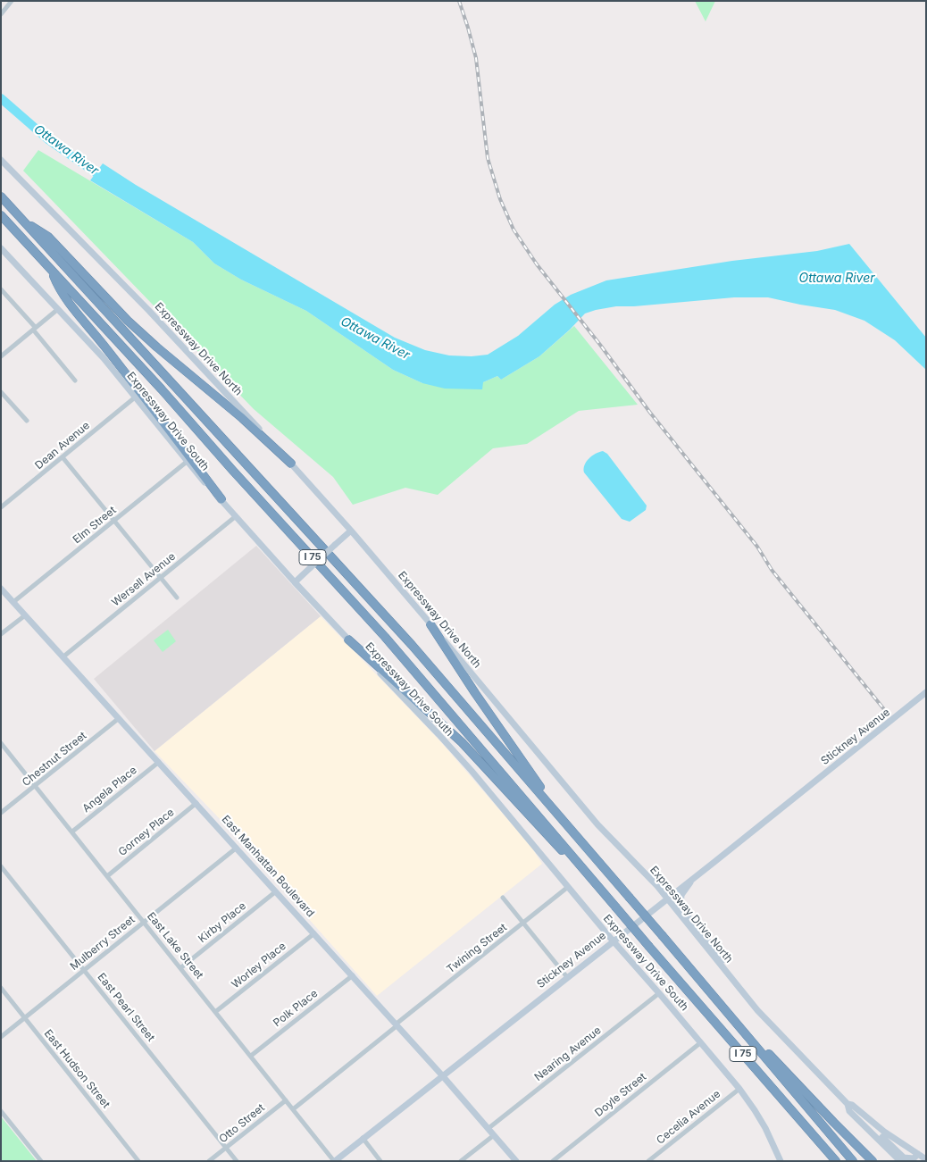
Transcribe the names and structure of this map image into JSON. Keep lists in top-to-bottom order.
{
  "streets": {
    "highway": ["I 75"],
    "main road": [
      "Expressway Drive North",
      "Expressway Drive South",
      "Stickney Avenue",
      "East Manhattan Boulevard"
    ],
    "street": [
      "Dean Avenue",
      "Elm Street",
      "Wersell Avenue",
      "Chestnut Street",
      "Angela Place",
      "Gorney Place",
      "Kirby Place",
      "Mulberry Street",
      "East Lake Street",
      "Twining Street",
      "Worley Place",
      "East Pearl Street",
      "Polk Place",
      "Nearing Avenue",
      "East Hudson Street",
      "Doyle Street",
      "Cecelia Avenue",
      "Otto Street"
    ]
  },
  "crossings": [
    ["Expressway Drive North", "Stickney Avenue"],
    ["Expressway Drive South", "Dean Avenue"],
    ["Expressway Drive South", "Elm Street"],
    ["Expressway Drive South", "Wersell Avenue"],
    ["Expressway Drive South", "Stickney Avenue"],
    ["Expressway Drive South", "Twining Street"],
    ["Expressway Drive South", "Nearing Avenue"],
    ["Expressway Drive South", "Doyle Street"],
    ["Expressway Drive South", "Cecelia Avenue"],
    ["Elm Street", "East Manhattan Boulevard"],
    ["Wersell Avenue", "East Manhattan Boulevard"],
    ["Stickney Avenue", "East Manhattan Boulevard"],
    ["Stickney Avenue", "East Lake Street"],
    ["Chestnut Street", "East Manhattan Boulevard"],
    ["Chestnut Street", "East Lake Street"],
    ["Angela Place", "East Manhattan Boulevard"],
    ["Angela Place", "East Lake Street"],
    ["Gorney Place", "East Manhattan Boulevard"],
    ["Gorney Place", "East Lake Street"],
    ["East Manhattan Boulevard", "Kirby Place"],
    ["East Manhattan Boulevard", "Mulberry Street"],
    ["East Manhattan Boulevard", "Twining Street"],
    ["East Manhattan Boulevard", "Worley Place"],
    ["East Manhattan Boulevard", "Polk Place"],
    ["East Manhattan Boulevard", "Nearing Avenue"],
    ["Kirby Place", "East Lake Street"],
    ["Mulberry Street", "East Lake Street"],
    ["Mulberry Street", "East Pearl Street"],
    ["Mulberry Street", "East Hudson Street"],
    ["East Lake Street", "Twining Street"],
    ["East Lake Street", "Worley Place"],
    ["East Lake Street", "Polk Place"],
    ["East Lake Street", "Otto Street"],
    ["East Pearl Street", "Otto Street"]
  ],
  "water": ["Ottawa River"]
}
